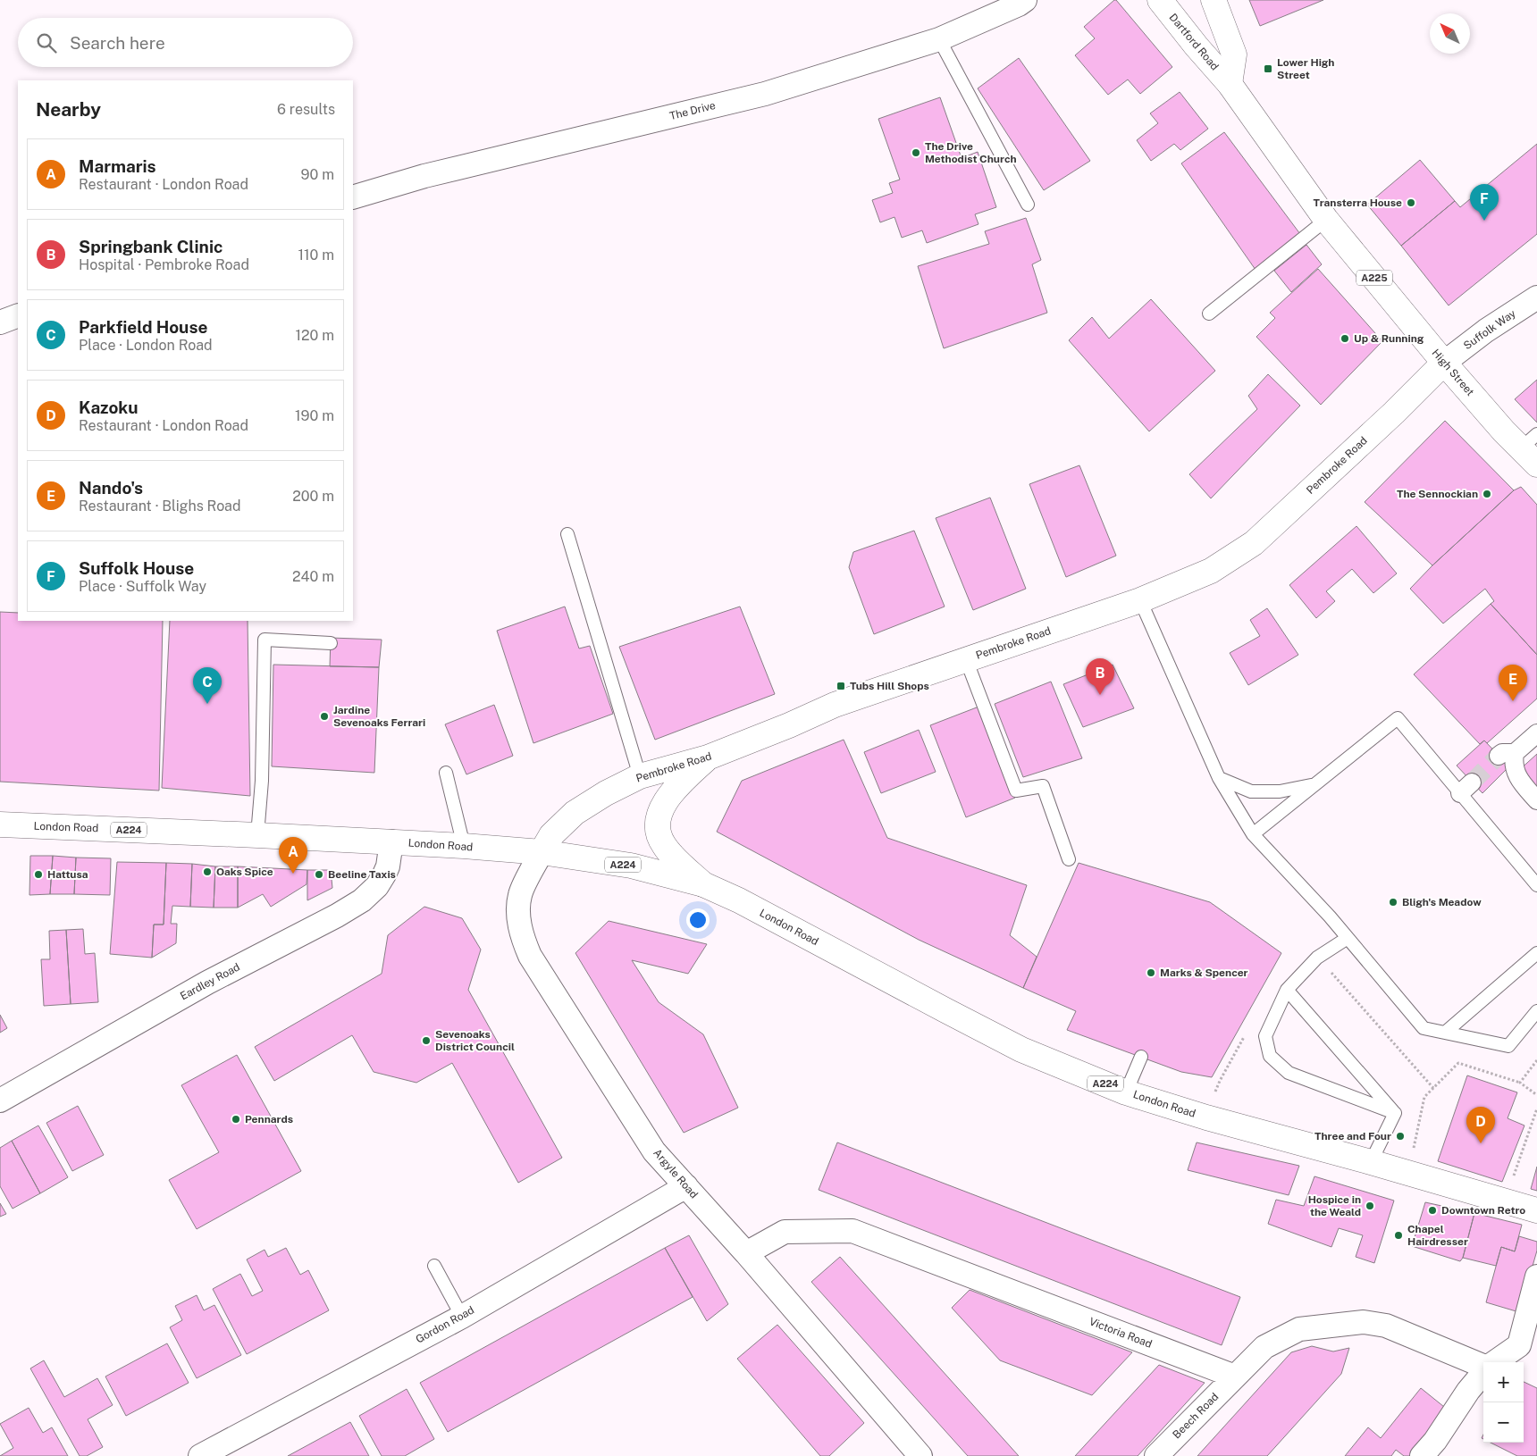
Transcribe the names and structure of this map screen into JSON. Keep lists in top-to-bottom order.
{
  "streets": {
    "main road": [
      "Dartford Road",
      "A225",
      "High Street",
      "Pembroke Road",
      "London Road",
      "A224"
    ],
    "street": [
      "The Drive",
      "Suffolk Way",
      "Eardley Road",
      "Argyle Road",
      "Gordon Road",
      "Victoria Road",
      "Beech Road"
    ]
  },
  "crossings": [
    ["Dartford Road", "High Street"],
    ["Suffolk Way", "High Street"],
    ["Suffolk Way", "Pembroke Road"],
    ["High Street", "Pembroke Road"],
    ["Pembroke Road", "London Road"],
    ["Pembroke Road", "Argyle Road"],
    ["London Road", "Eardley Road"],
    ["London Road", "Argyle Road"],
    ["Argyle Road", "Gordon Road"],
    ["Argyle Road", "Victoria Road"],
    ["Victoria Road", "Beech Road"]
  ],
  "places": {
    "transit": ["Lower High Street", "Tubs Hill Shops"],
    "other": [
      "The Drive Methodist Church",
      "Transterra House",
      "Up & Running",
      "The Sennockian",
      "Jardine Sevenoaks Ferrari",
      "Oaks Spice",
      "Hattusa",
      "Beeline Taxis",
      "Bligh's Meadow",
      "Marks & Spencer",
      "Sevenoaks District Council",
      "Pennards",
      "Three and Four",
      "Hospice in the Weald",
      "Downtown Retro",
      "Chapel Hairdresser"
    ]
  },
  "north": "top left",
  "page": {
    "search": "Search here",
    "heading": ["Nearby", "6 results"],
    "list": [
      {
        "mark": "A",
        "name": "Marmaris",
        "note": "Restaurant · London Road",
        "value": "90 m"
      },
      {
        "mark": "B",
        "name": "Springbank Clinic",
        "note": "Hospital · Pembroke Road",
        "value": "110 m"
      },
      {
        "mark": "C",
        "name": "Parkfield House",
        "note": "Place · London Road",
        "value": "120 m"
      },
      {
        "mark": "D",
        "name": "Kazoku",
        "note": "Restaurant · London Road",
        "value": "190 m"
      },
      {
        "mark": "E",
        "name": "Nando's",
        "note": "Restaurant · Blighs Road",
        "value": "200 m"
      },
      {
        "mark": "F",
        "name": "Suffolk House",
        "note": "Place · Suffolk Way",
        "value": "240 m"
      }
    ],
    "pins": [
      "F",
      "B",
      "E",
      "C",
      "A",
      "D"
    ],
    "map_buttons": ["+", "−"]
  }
}
